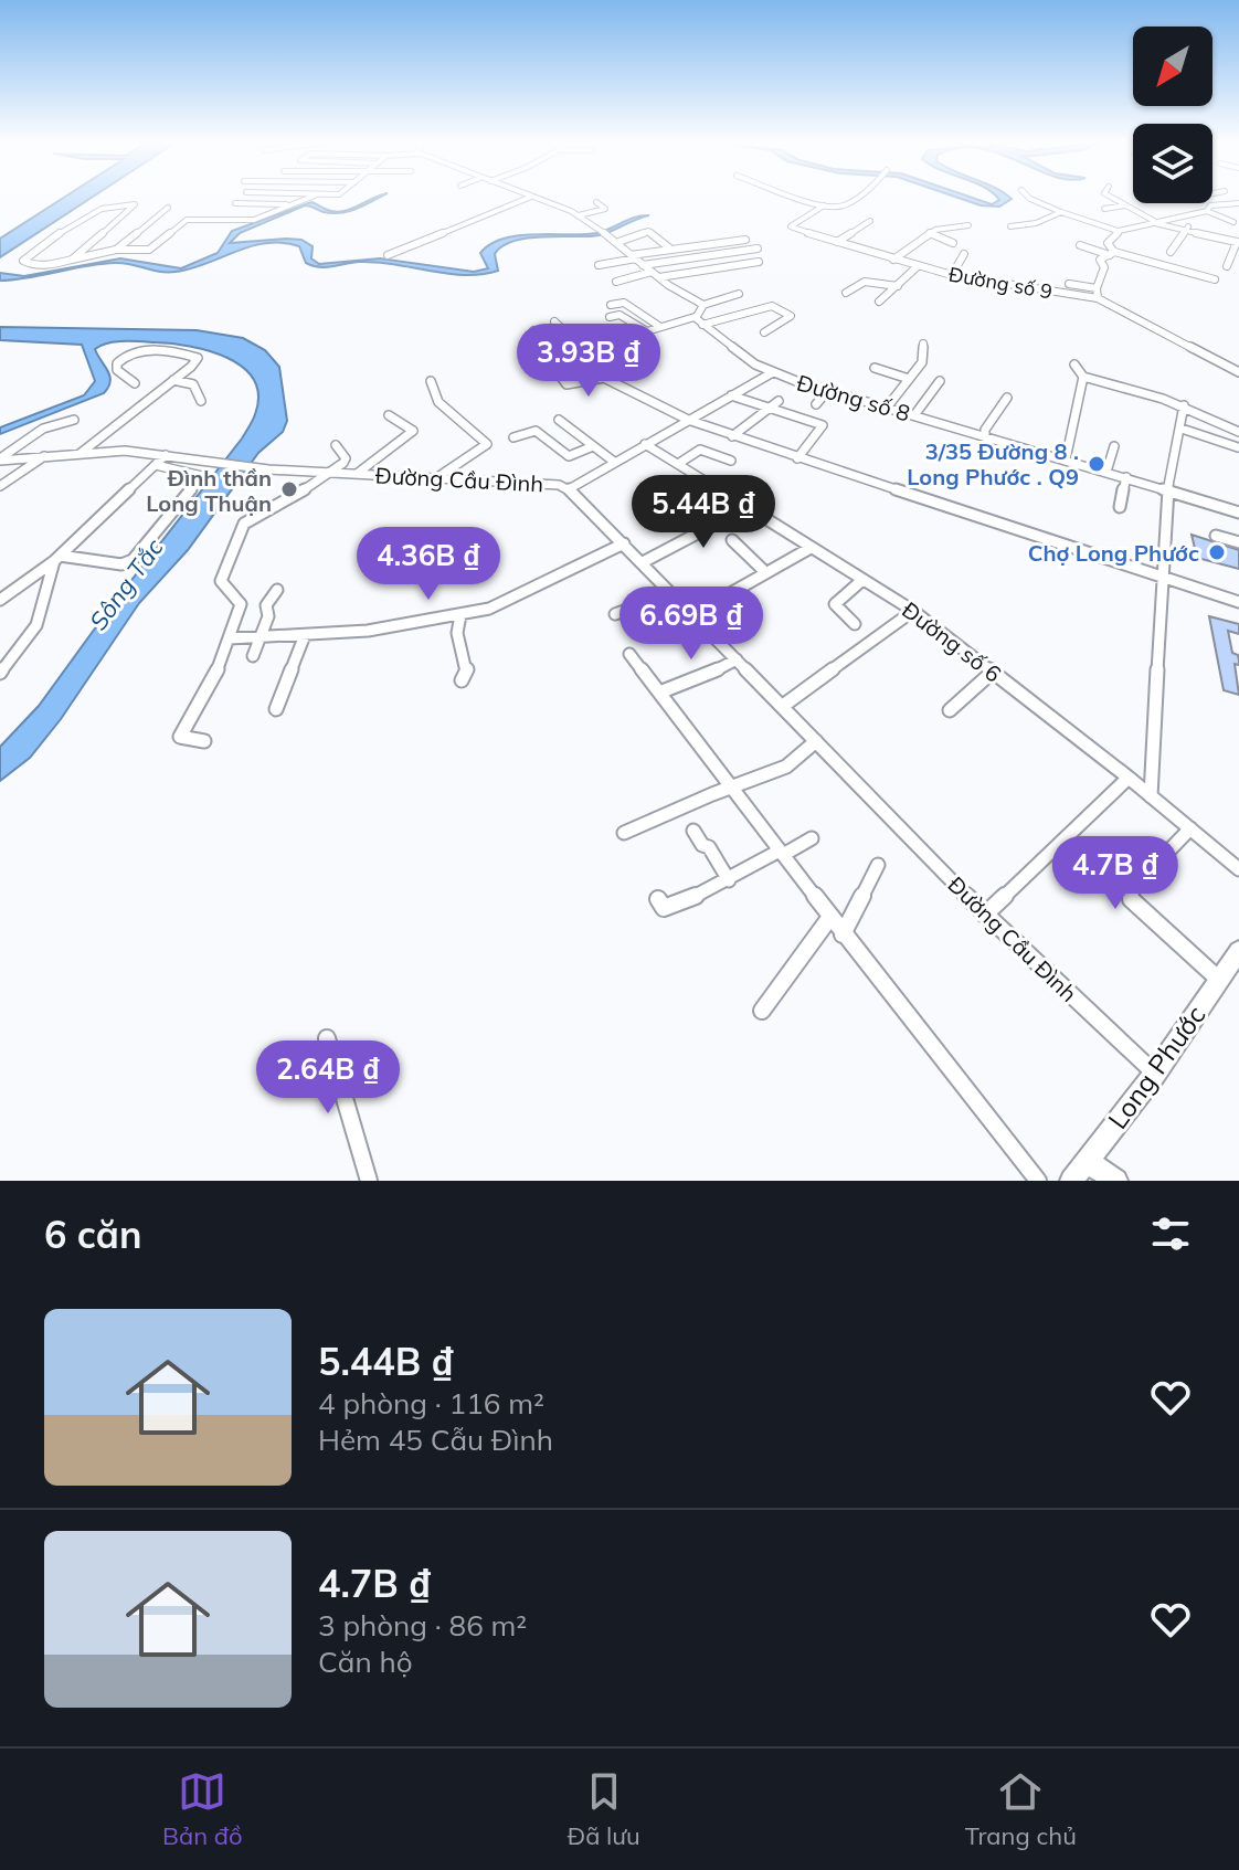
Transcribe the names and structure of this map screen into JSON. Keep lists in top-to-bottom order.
{
  "streets": {
    "street": [
      "Đường số 9",
      "Đường số 8",
      "Đường Cầu Đình",
      "Đường số 6",
      "Long Phước"
    ]
  },
  "crossings": [
    ["Đường Cầu Đình", "Long Phước"]
  ],
  "water": ["Sông Tắc"],
  "places": ["3/35 Đường 8 . Long Phước . Q9", "Đình thần Long Thuận", "Chợ Long Phước"],
  "north": "bottom left",
  "page": {
    "price": [
      "3.93B ₫",
      "5.44B ₫",
      "4.36B ₫",
      "6.69B ₫",
      "4.7B ₫",
      "2.64B ₫"
    ],
    "heading": "6 căn",
    "list": [
      {
        "name": "5.44B ₫",
        "note": "4 phòng · 116 m² · Hẻm 45 Cẫu Đình"
      },
      {
        "name": "4.7B ₫",
        "note": "3 phòng · 86 m² · Căn hộ"
      }
    ],
    "tabs": ["Bản đồ", "Đã lưu", "Trang chủ"]
  }
}
